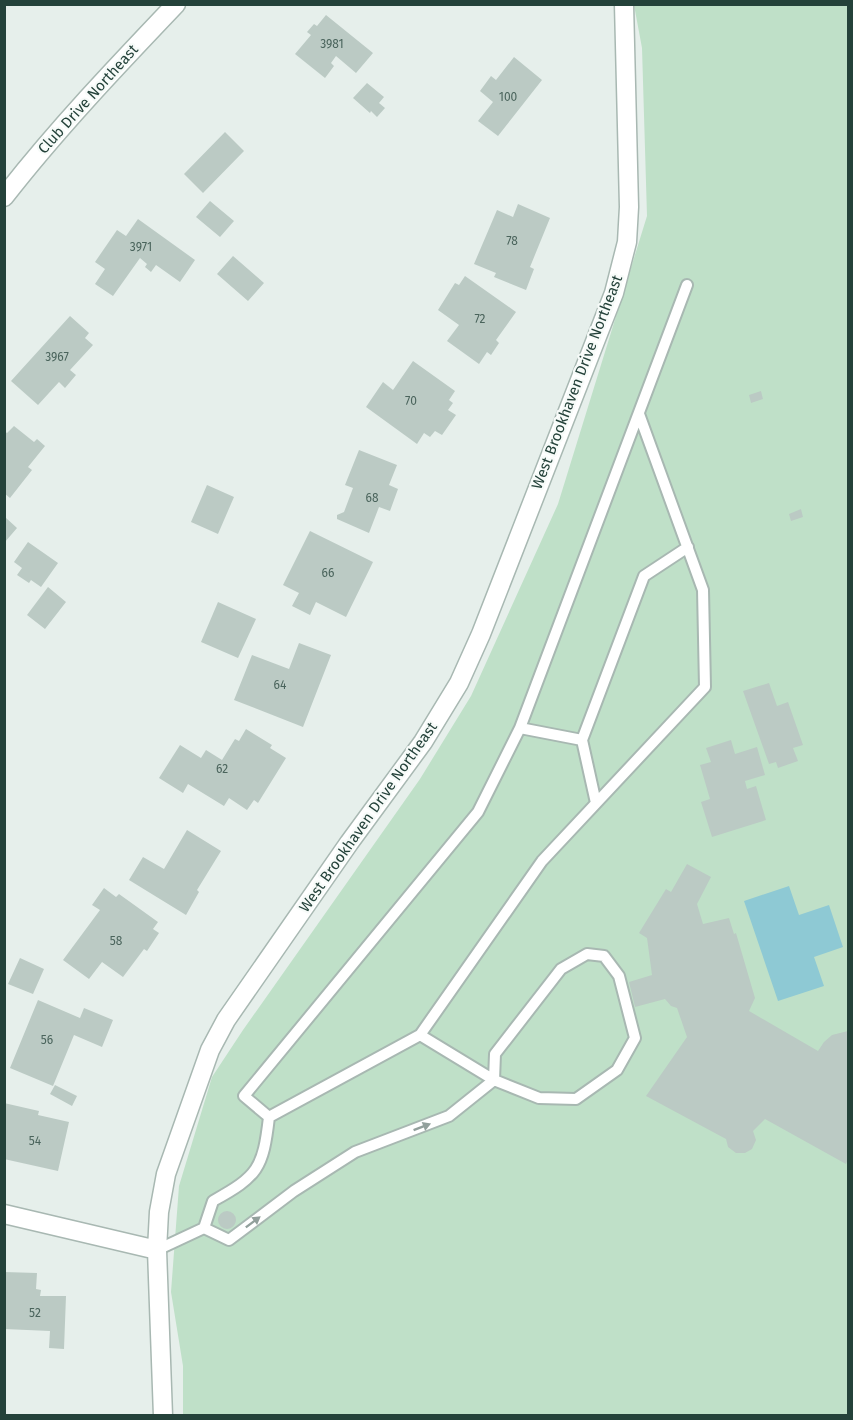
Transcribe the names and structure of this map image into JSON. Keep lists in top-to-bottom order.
{
  "streets": {
    "street": ["Club Drive Northeast", "West Brookhaven Drive Northeast"]
  },
  "house_numbers": [
    "3981",
    "100",
    "78",
    "3971",
    "72",
    "3967",
    "70",
    "68",
    "66",
    "64",
    "62",
    "58",
    "56",
    "54",
    "52"
  ]
}
